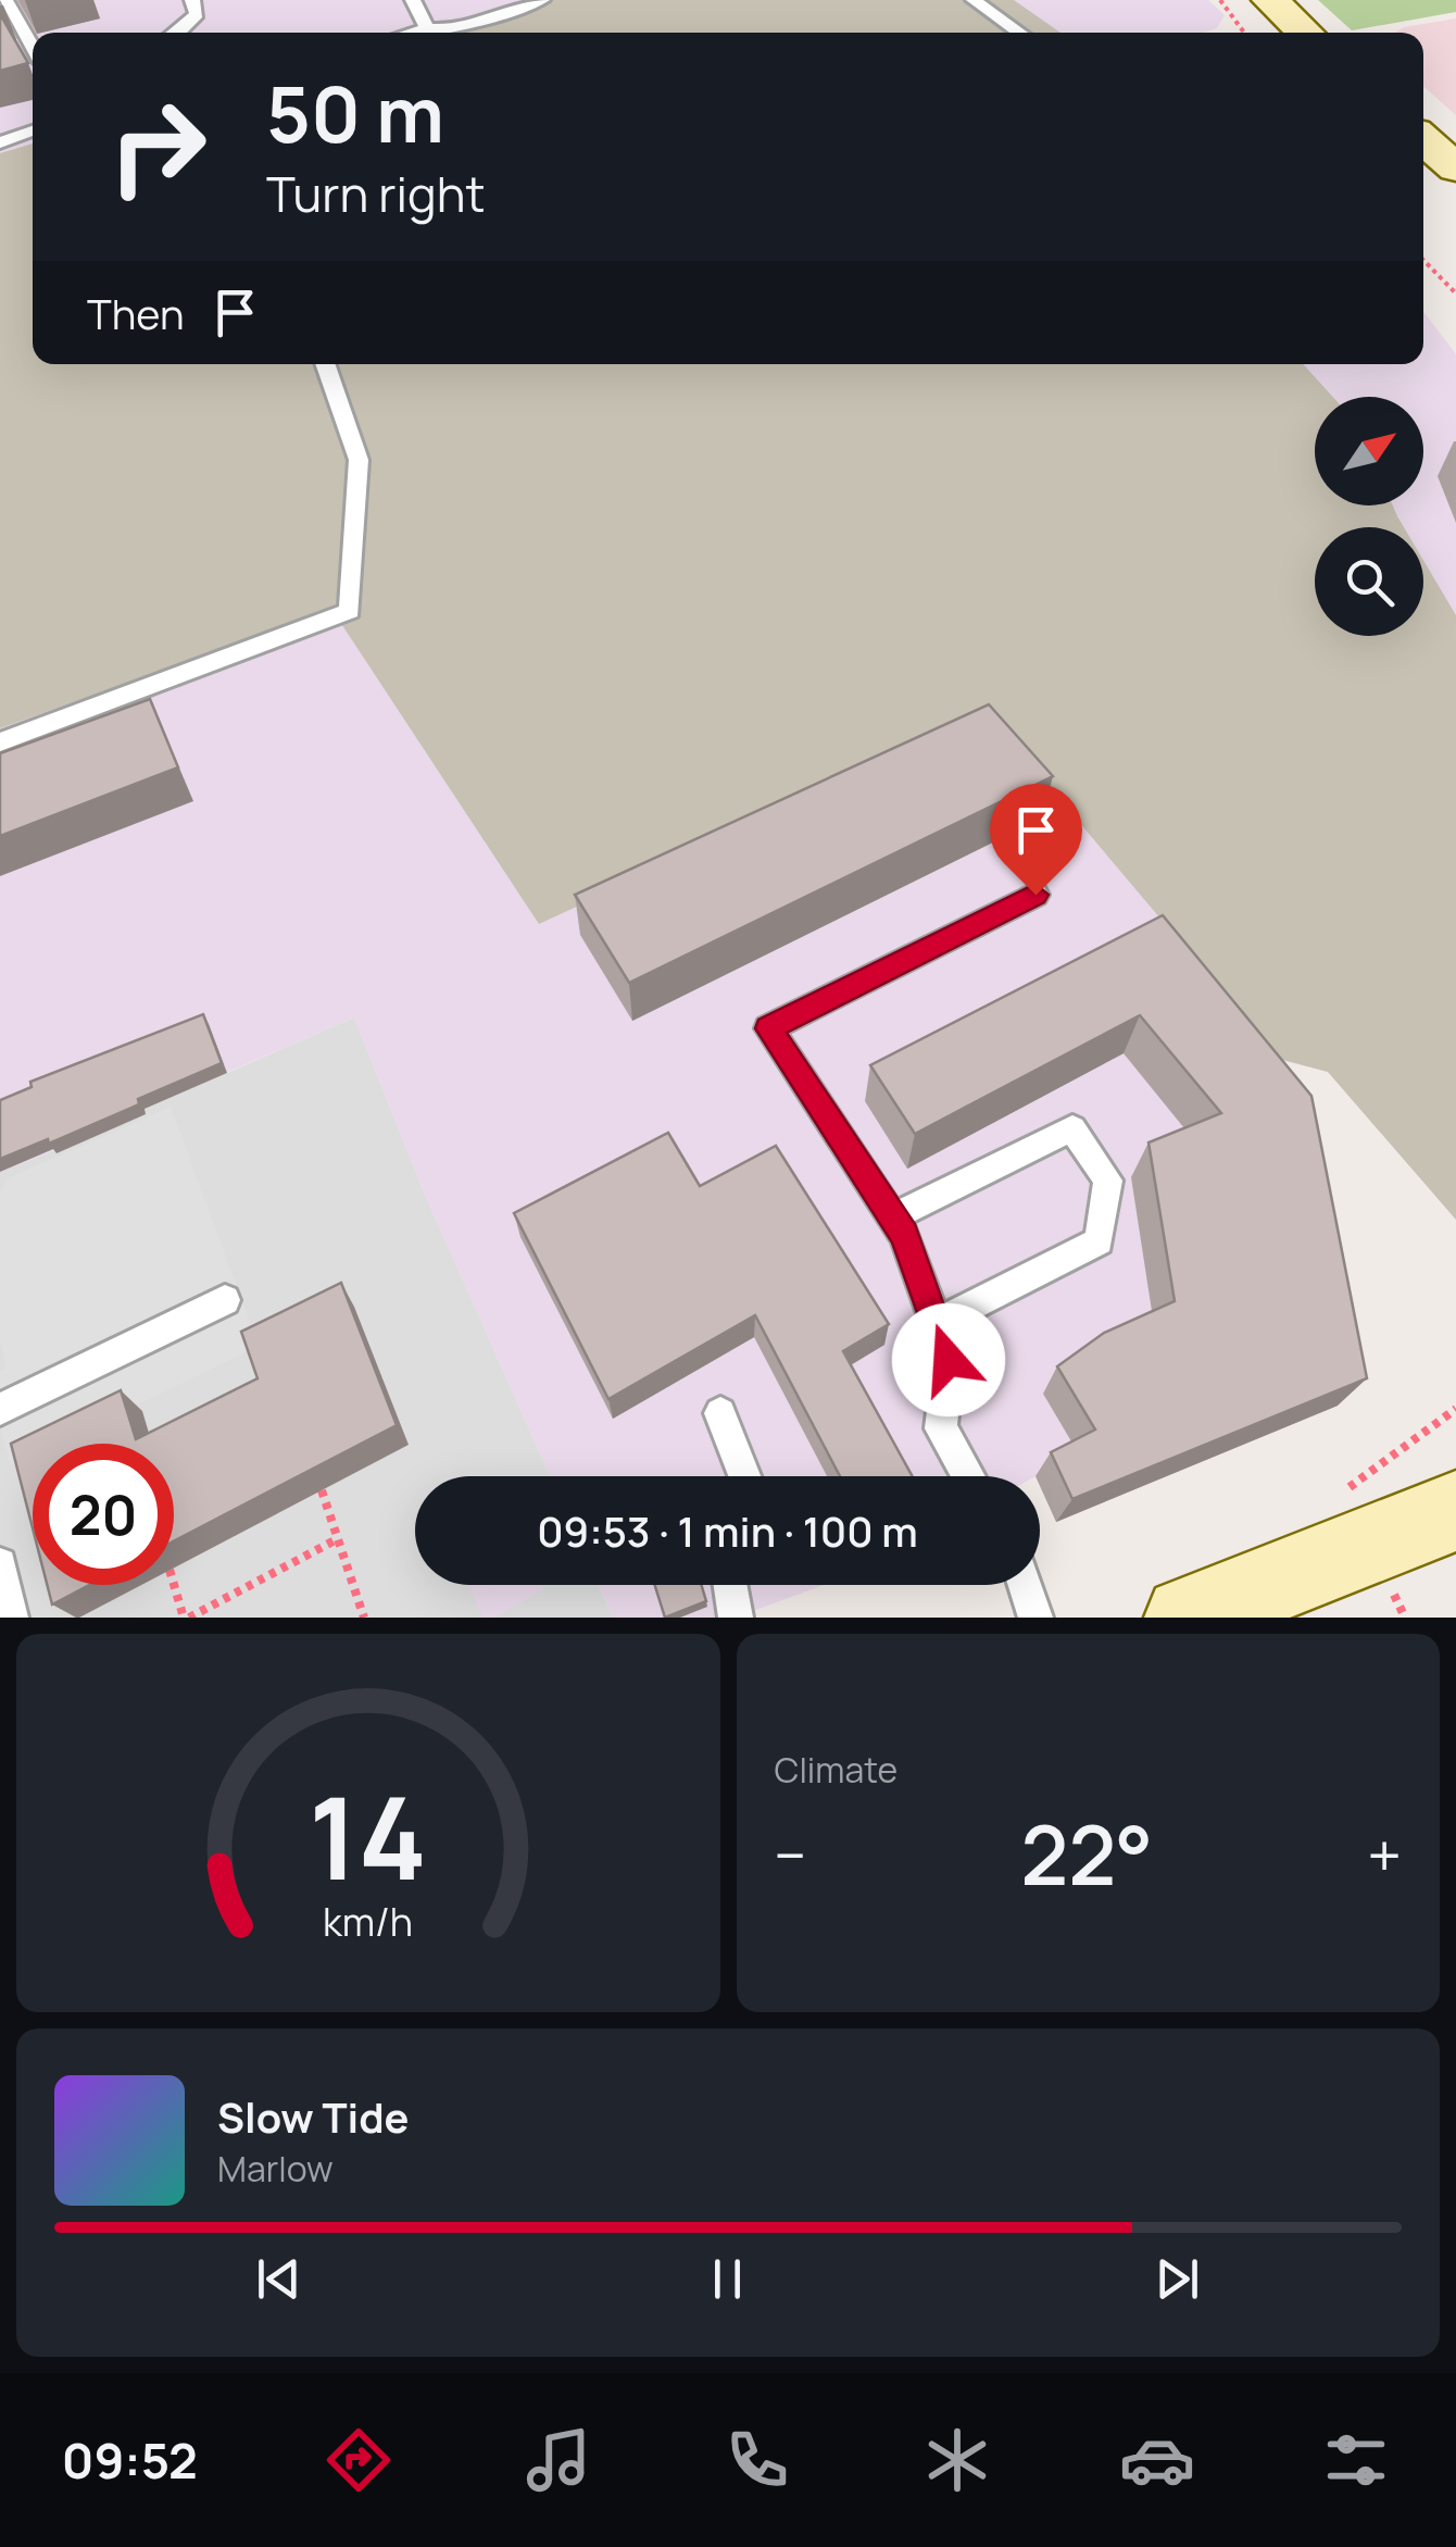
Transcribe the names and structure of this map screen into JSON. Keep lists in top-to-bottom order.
{
  "north": "top right",
  "page": {
    "turn": ["50 m", "Turn right"],
    "then": "Then",
    "limit": "20",
    "trip": "09:53 · 1 min · 100 m",
    "tile": "Climate",
    "heat": ["−", "22°", "+"],
    "song": ["Slow Tide", "Marlow"],
    "tabs": "09:52",
    "gauge": ["14", "km/h"]
  }
}
